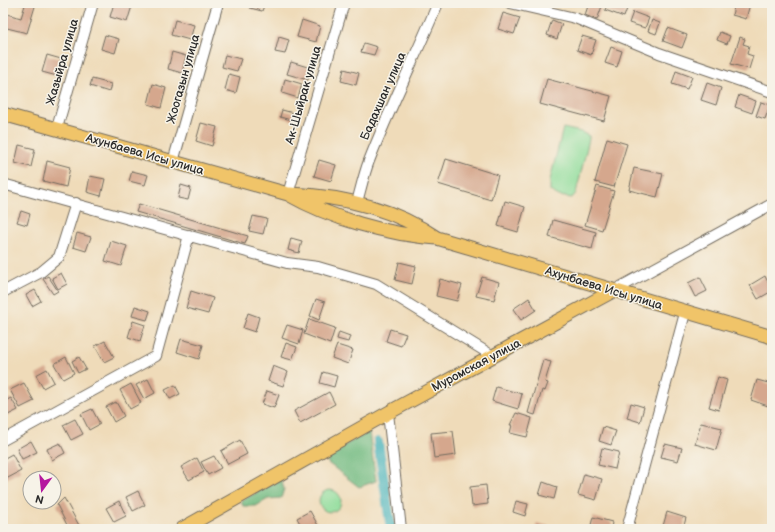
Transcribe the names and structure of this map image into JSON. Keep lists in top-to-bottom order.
{
  "streets": {
    "main road": ["Ахунбаева Исы улица", "Муромская улица"],
    "street": [
      "Жазыйра улица",
      "Жоогазын улица",
      "Ак-Шыйрак улица",
      "Бадахшан улица"
    ]
  },
  "crossings": [
    ["Жазыйра улица", "Ахунбаева Исы улица"],
    ["Жоогазын улица", "Ахунбаева Исы улица"],
    ["Ак-Шыйрак улица", "Ахунбаева Исы улица"],
    ["Бадахшан улица", "Ахунбаева Исы улица"],
    ["Ахунбаева Исы улица", "Муромская улица"]
  ],
  "north": "bottom"
}
